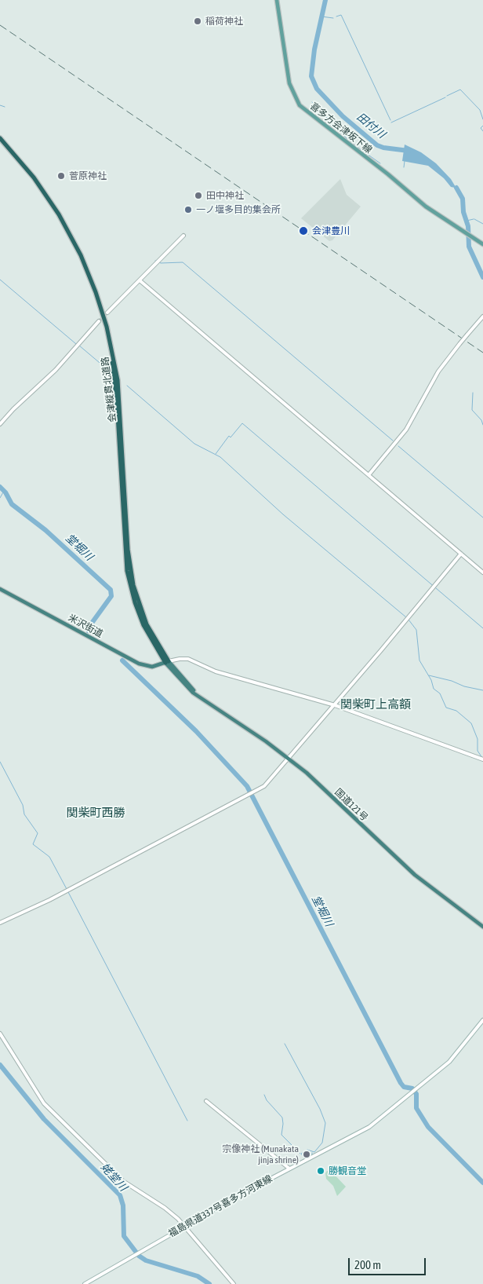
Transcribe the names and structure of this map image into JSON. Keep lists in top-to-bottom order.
{
  "streets": {
    "highway": ["会津縦貫北道路", "米沢街道", "国道121号"],
    "main road": ["喜多方会津坂下線"],
    "street": ["福島県道337号喜多方河東線"]
  },
  "crossings": [
    ["会津縦貫北道路", "米沢街道"],
    ["会津縦貫北道路", "国道121号"],
    ["米沢街道", "国道121号"]
  ],
  "districts": ["関柴町上高額", "関柴町西勝"],
  "water": ["田付川", "堂堀川", "姥堂川"],
  "places": [
    "稲荷神社",
    "菅原神社",
    "田中神社",
    "一ノ堰多目的集会所",
    "会津豊川",
    "宗像神社 (Munakata jinja shrine)",
    "勝観音堂"
  ],
  "scale_bar": "200 m"
}
